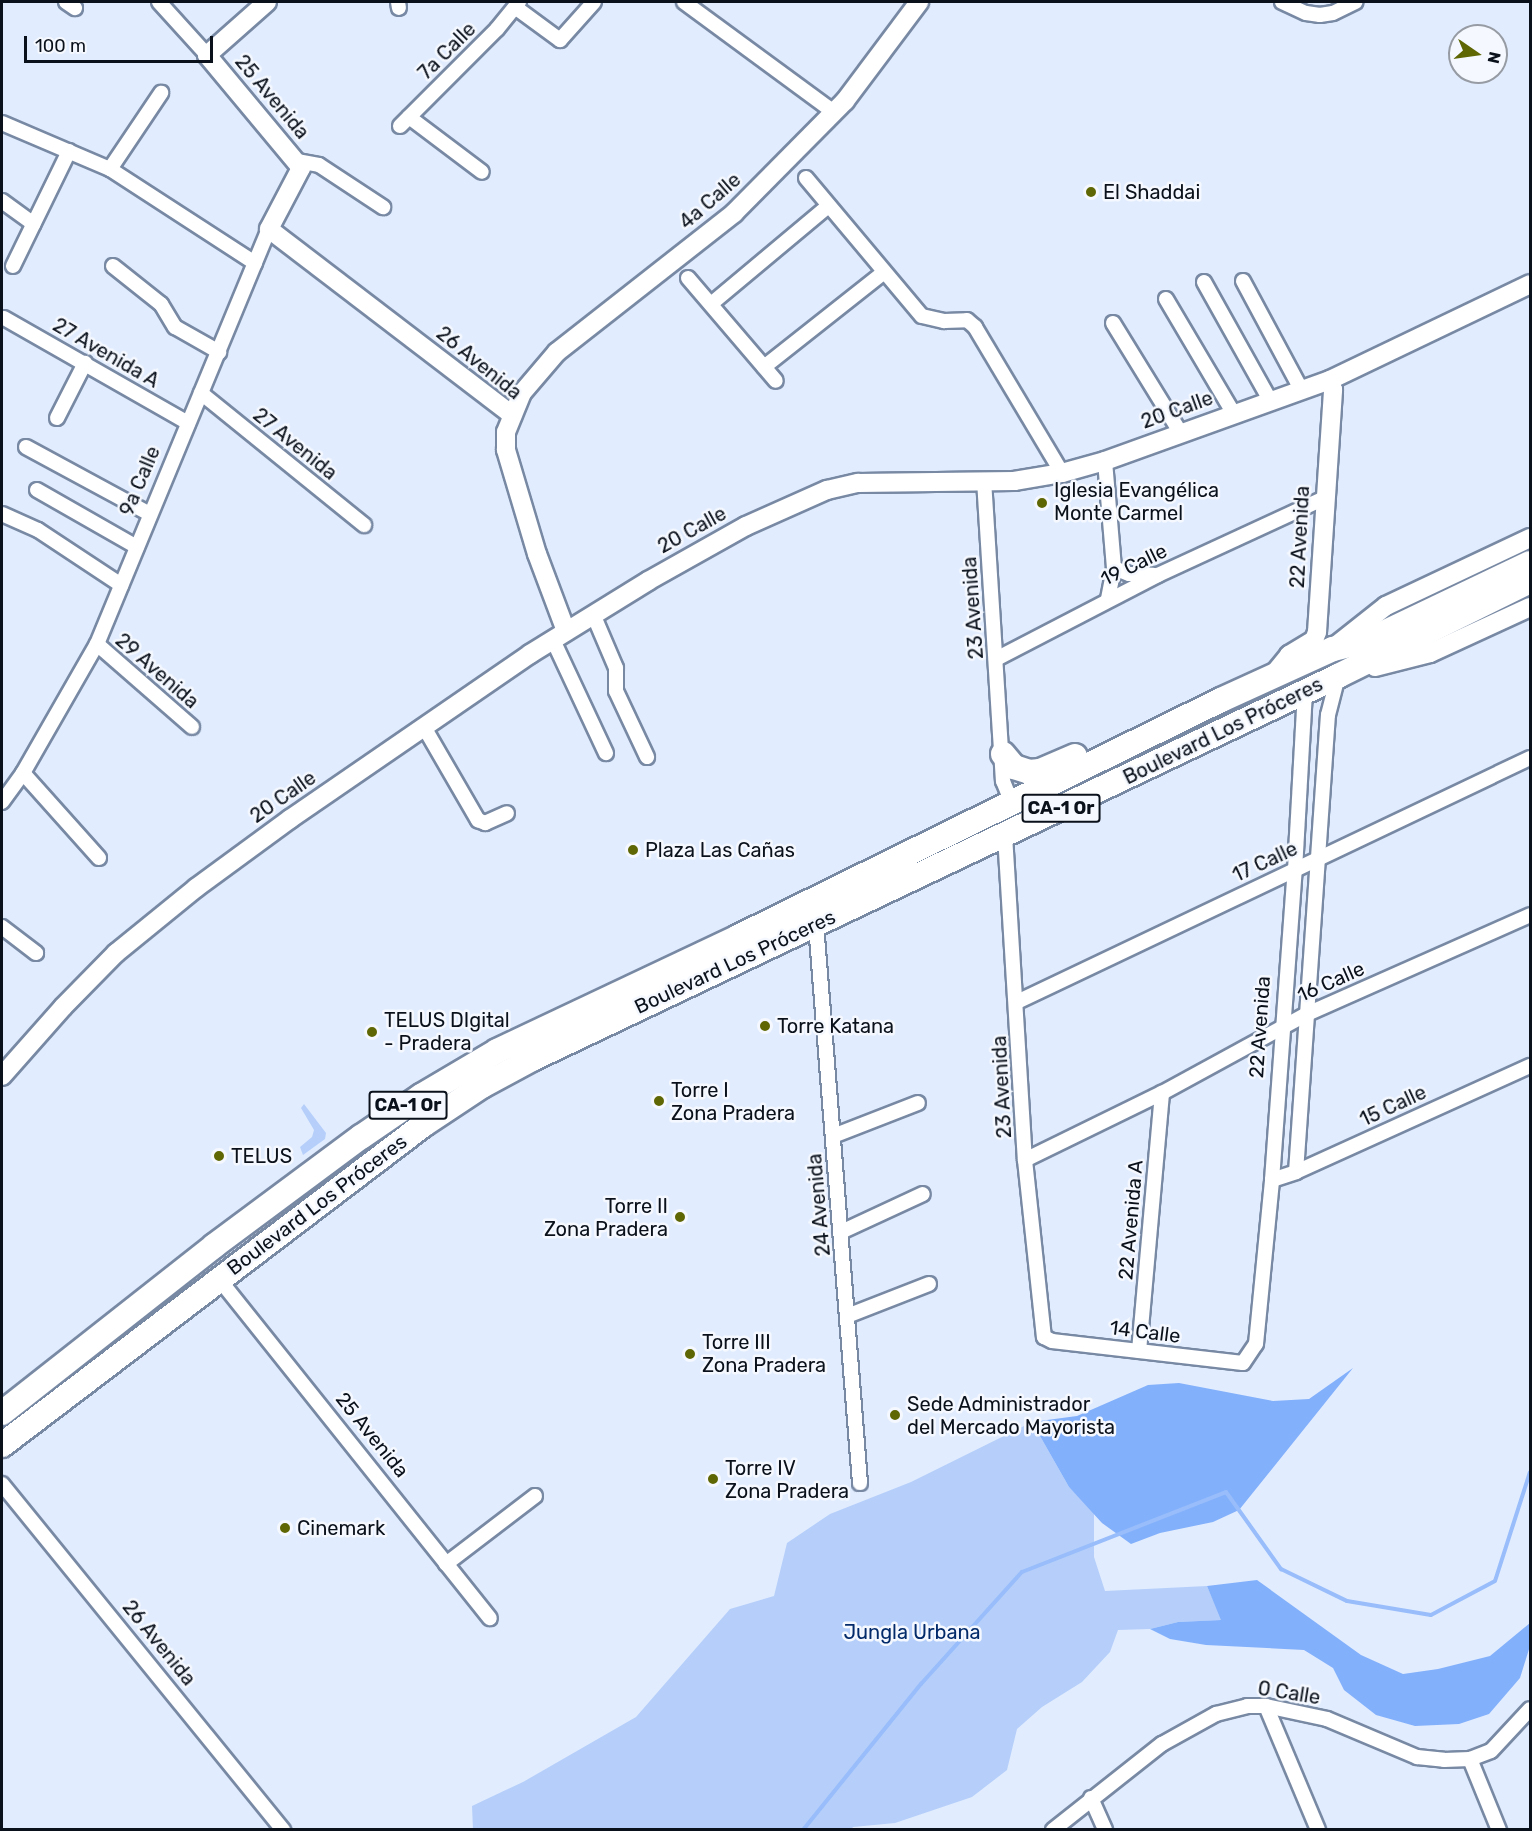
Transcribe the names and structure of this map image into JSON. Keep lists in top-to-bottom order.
{
  "streets": {
    "highway": ["Boulevard Los Próceres", "CA-1 Or"],
    "street": [
      "7a Calle",
      "25 Avenida",
      "4a Calle",
      "27 Avenida A",
      "26 Avenida",
      "20 Calle",
      "27 Avenida",
      "9a Calle",
      "22 Avenida",
      "19 Calle",
      "23 Avenida",
      "29 Avenida",
      "17 Calle",
      "16 Calle",
      "15 Calle",
      "24 Avenida",
      "22 Avenida A",
      "14 Calle",
      "0 Calle"
    ]
  },
  "crossings": [
    ["25 Avenida", "9a Calle"],
    ["25 Avenida", "Boulevard Los Próceres"],
    ["4a Calle", "26 Avenida"],
    ["27 Avenida A", "9a Calle"],
    ["26 Avenida", "20 Calle"],
    ["26 Avenida", "9a Calle"],
    ["20 Calle", "22 Avenida"],
    ["20 Calle", "23 Avenida"],
    ["27 Avenida", "9a Calle"],
    ["9a Calle", "29 Avenida"],
    ["22 Avenida", "19 Calle"],
    ["22 Avenida", "Boulevard Los Próceres"],
    ["22 Avenida", "17 Calle"],
    ["22 Avenida", "16 Calle"],
    ["22 Avenida", "15 Calle"],
    ["22 Avenida", "14 Calle"],
    ["19 Calle", "23 Avenida"],
    ["23 Avenida", "Boulevard Los Próceres"],
    ["23 Avenida", "17 Calle"],
    ["23 Avenida", "16 Calle"],
    ["23 Avenida", "14 Calle"],
    ["Boulevard Los Próceres", "24 Avenida"],
    ["16 Calle", "22 Avenida A"],
    ["22 Avenida A", "14 Calle"]
  ],
  "parks": ["Jungla Urbana"],
  "places": [
    "El Shaddai",
    "Iglesia Evangélica Monte Carmel",
    "Plaza Las Cañas",
    "Torre Katana",
    "TELUS DIgital - Pradera",
    "Torre I Zona Pradera",
    "TELUS",
    "Torre II Zona Pradera",
    "Torre III Zona Pradera",
    "Sede Administrador del Mercado Mayorista",
    "Torre IV Zona Pradera",
    "Cinemark"
  ],
  "scale_bar": "100 m",
  "north": "right"
}
